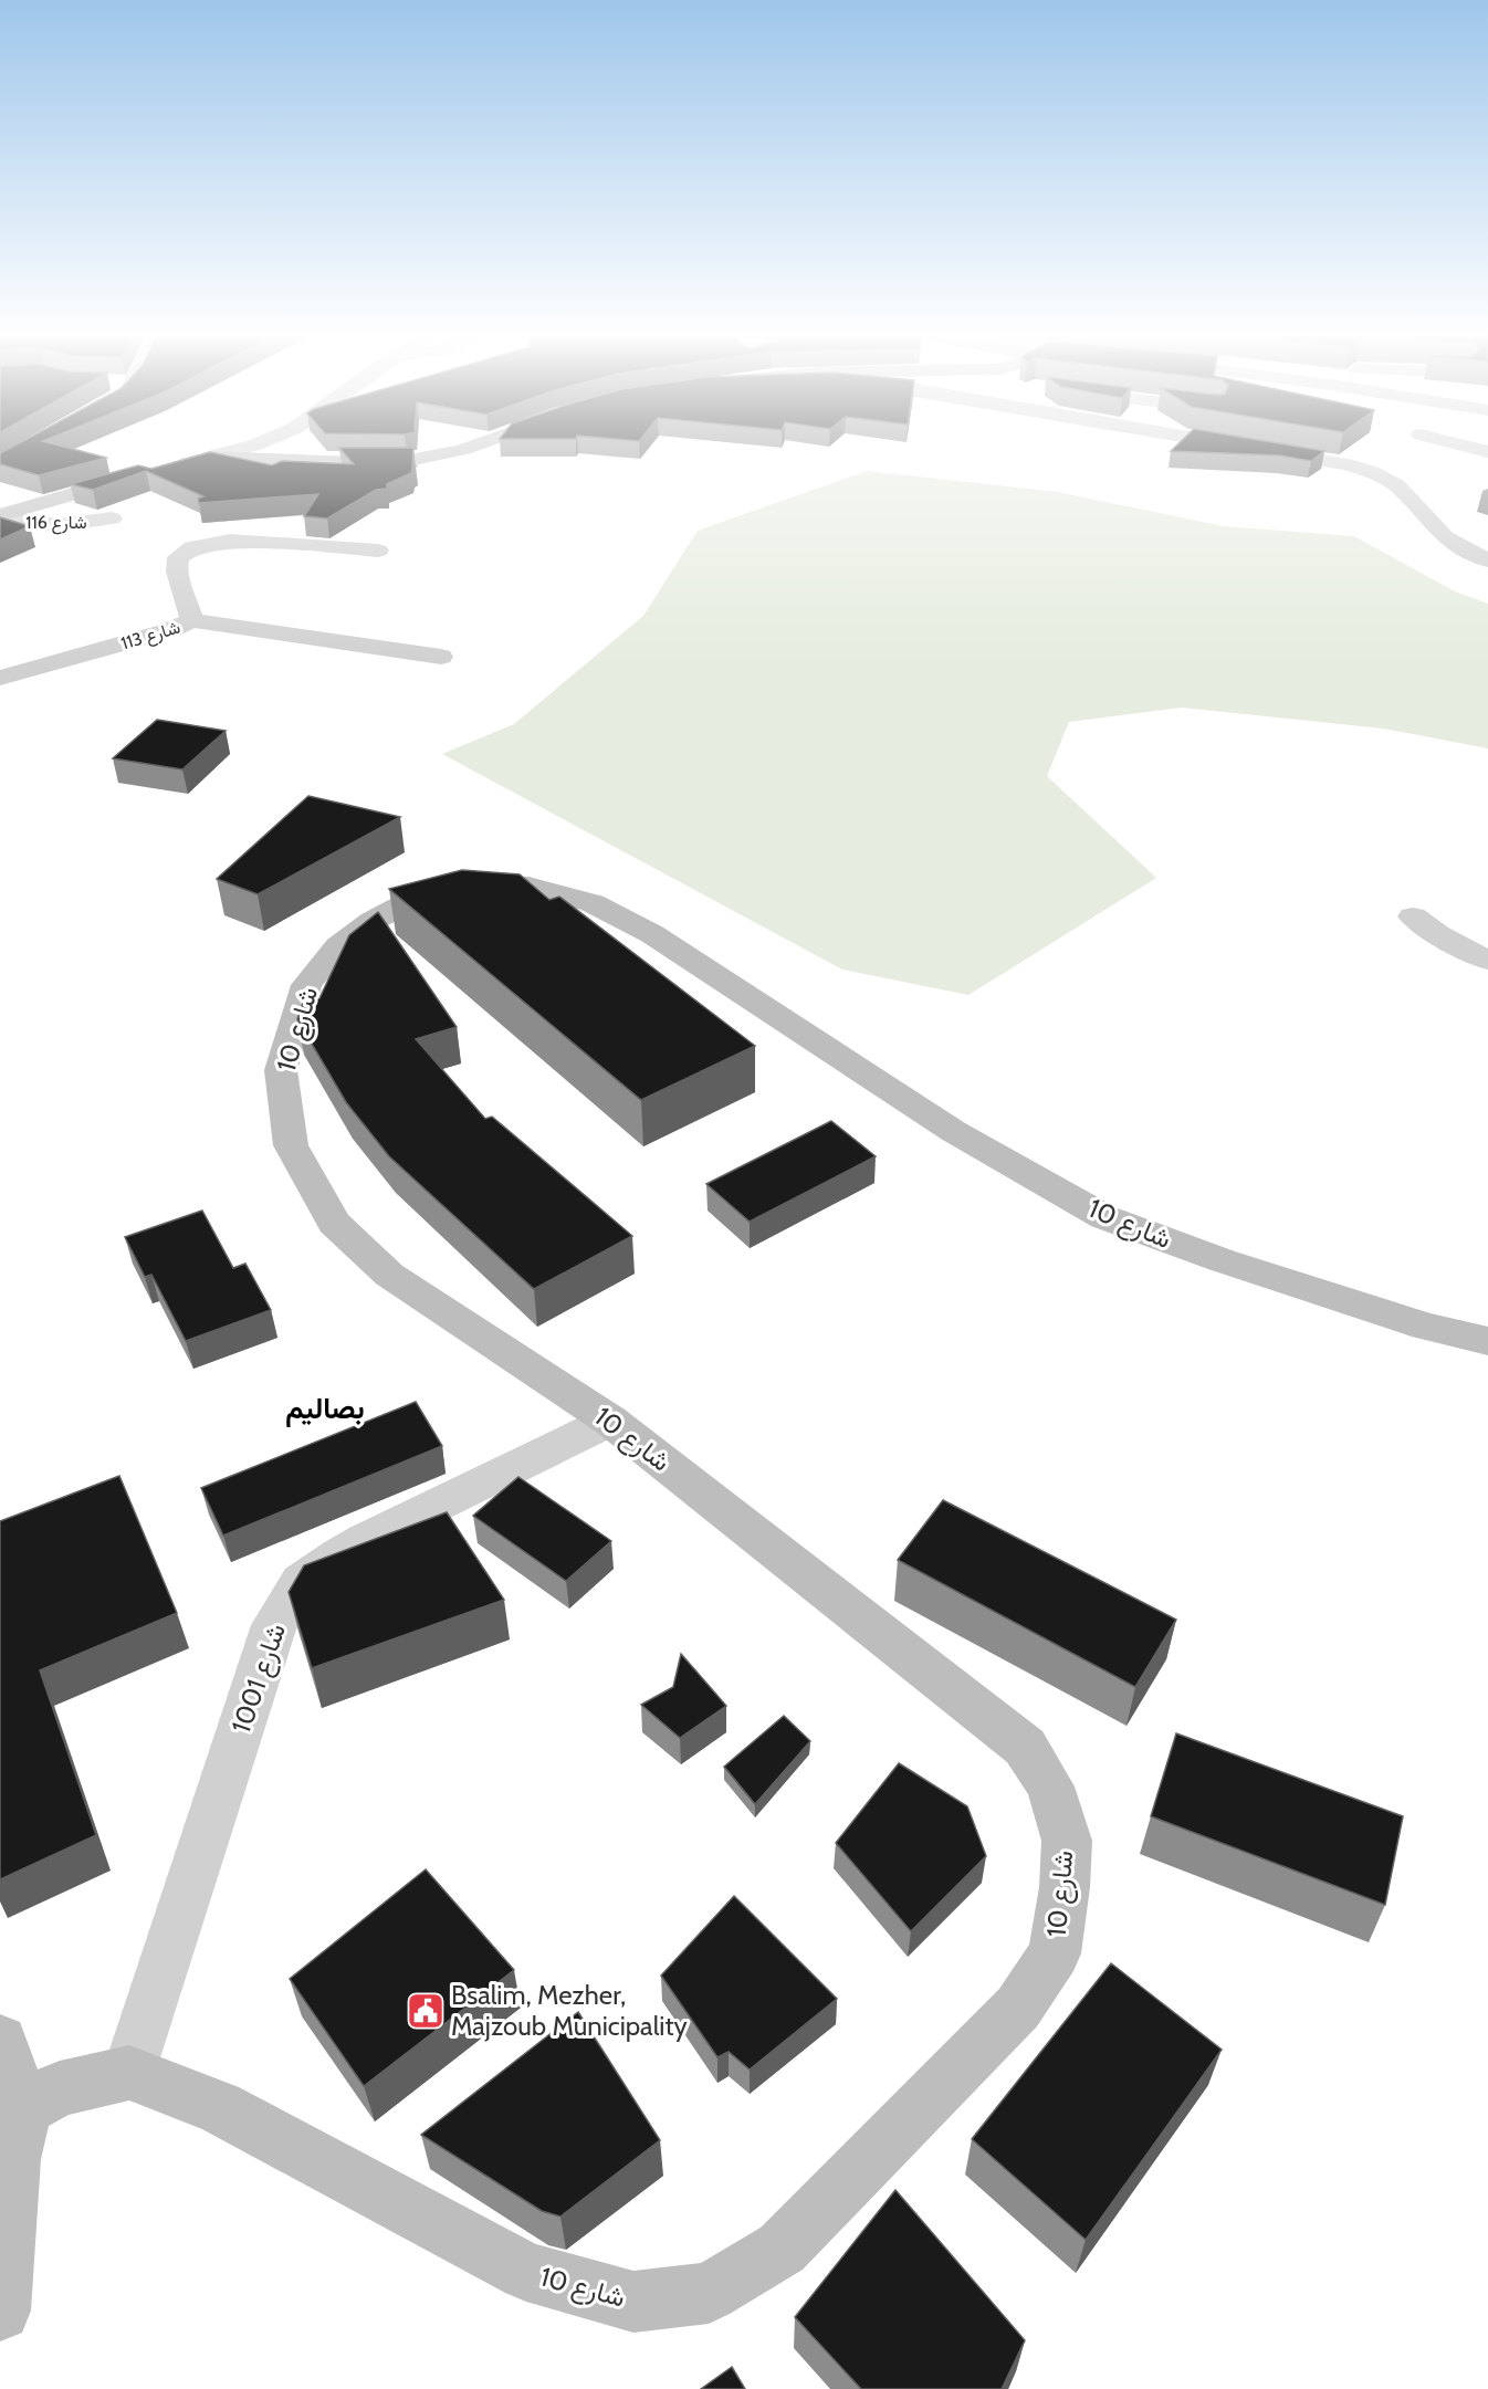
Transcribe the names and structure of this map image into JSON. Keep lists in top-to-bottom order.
{
  "streets": {
    "main road": ["شارع 10"],
    "street": ["شارع 116", "شارع 113", "شارع 1001"]
  },
  "crossings": [
    ["شارع 10", "شارع 1001"]
  ],
  "districts": ["بصاليم"],
  "places": {
    "public building": ["Bsalim, Mezher, Majzoub Municipality"]
  }
}
